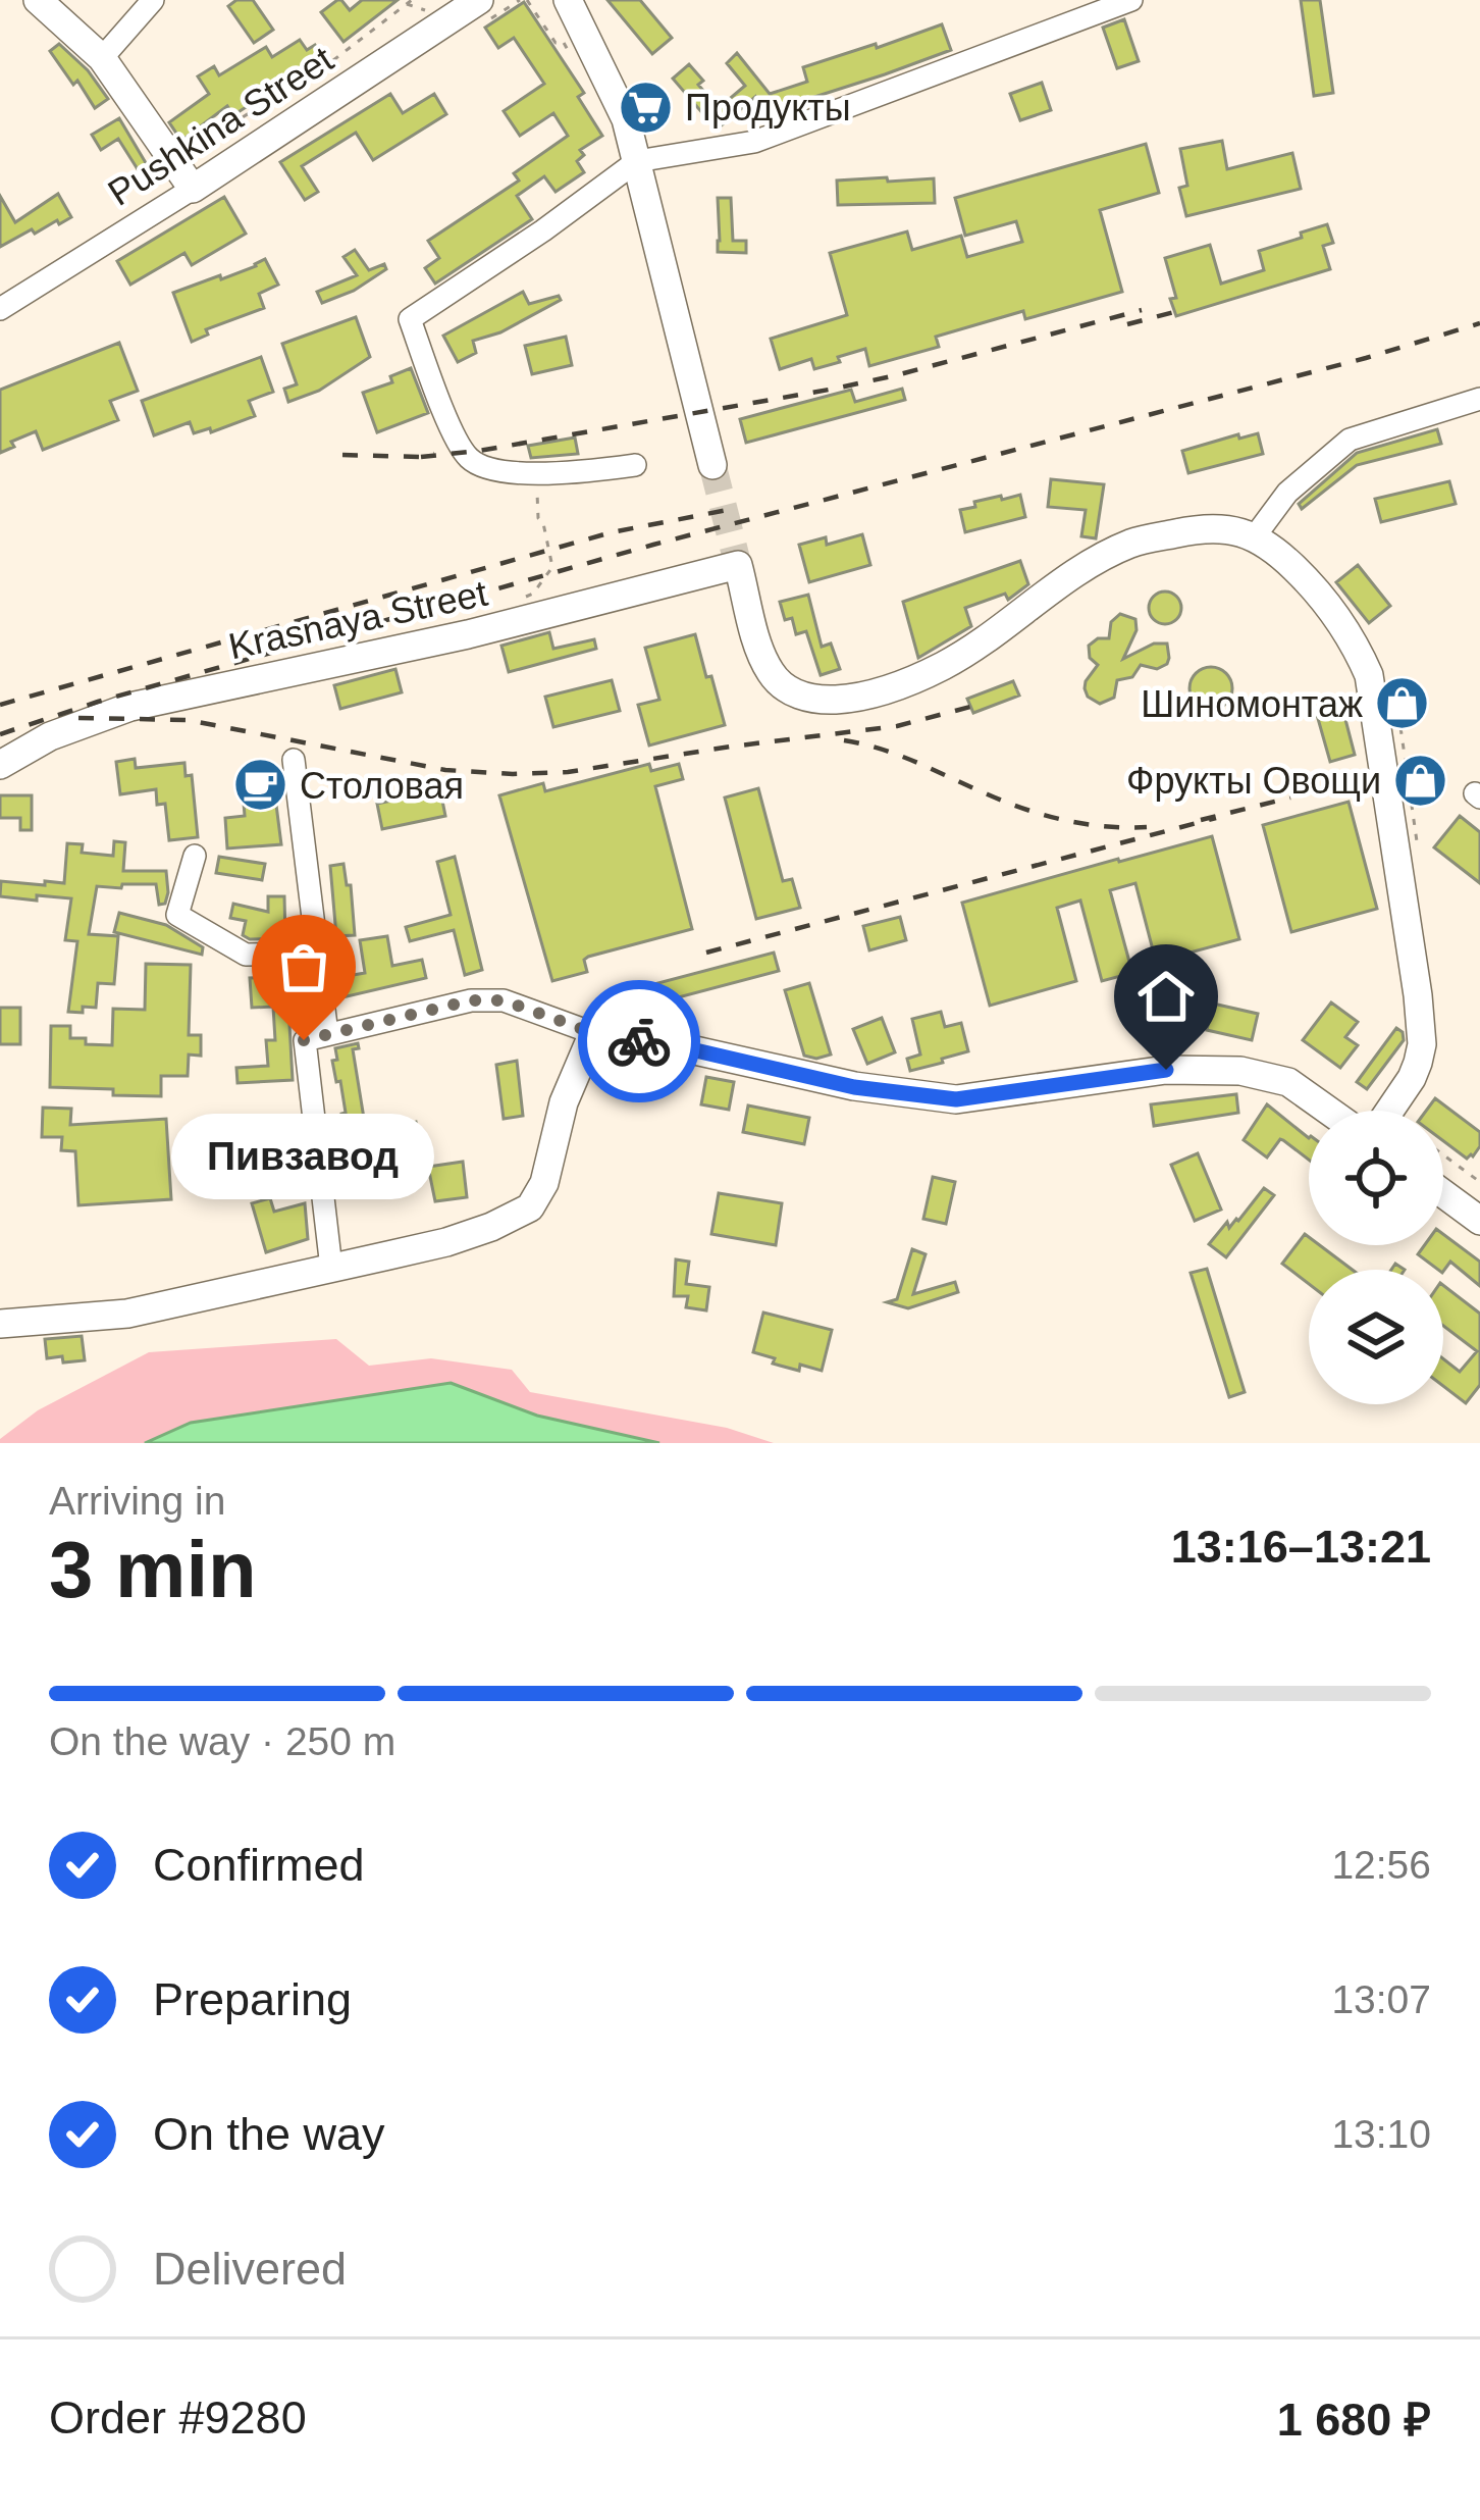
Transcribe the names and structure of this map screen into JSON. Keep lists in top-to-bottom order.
{
  "streets": {
    "main road": ["Pushkina Street", "Krasnaya Street"]
  },
  "places": {
    "supermarket": ["Продукты"],
    "shop": ["Шиномонтаж", "Фрукты Овощи"],
    "cafe": ["Столовая"],
    "other": ["Пивзавод"]
  },
  "page": {
    "bubble": "Пивзавод",
    "heading": ["3 min", "Arriving in", "13:16–13:21"],
    "panel": ["Order #9280", "1 680 ₽"],
    "bar": "On the way · 250 m",
    "list": [
      ["Confirmed", "12:56"],
      ["Preparing", "13:07"],
      ["On the way", "13:10"],
      "Delivered"
    ]
  }
}
